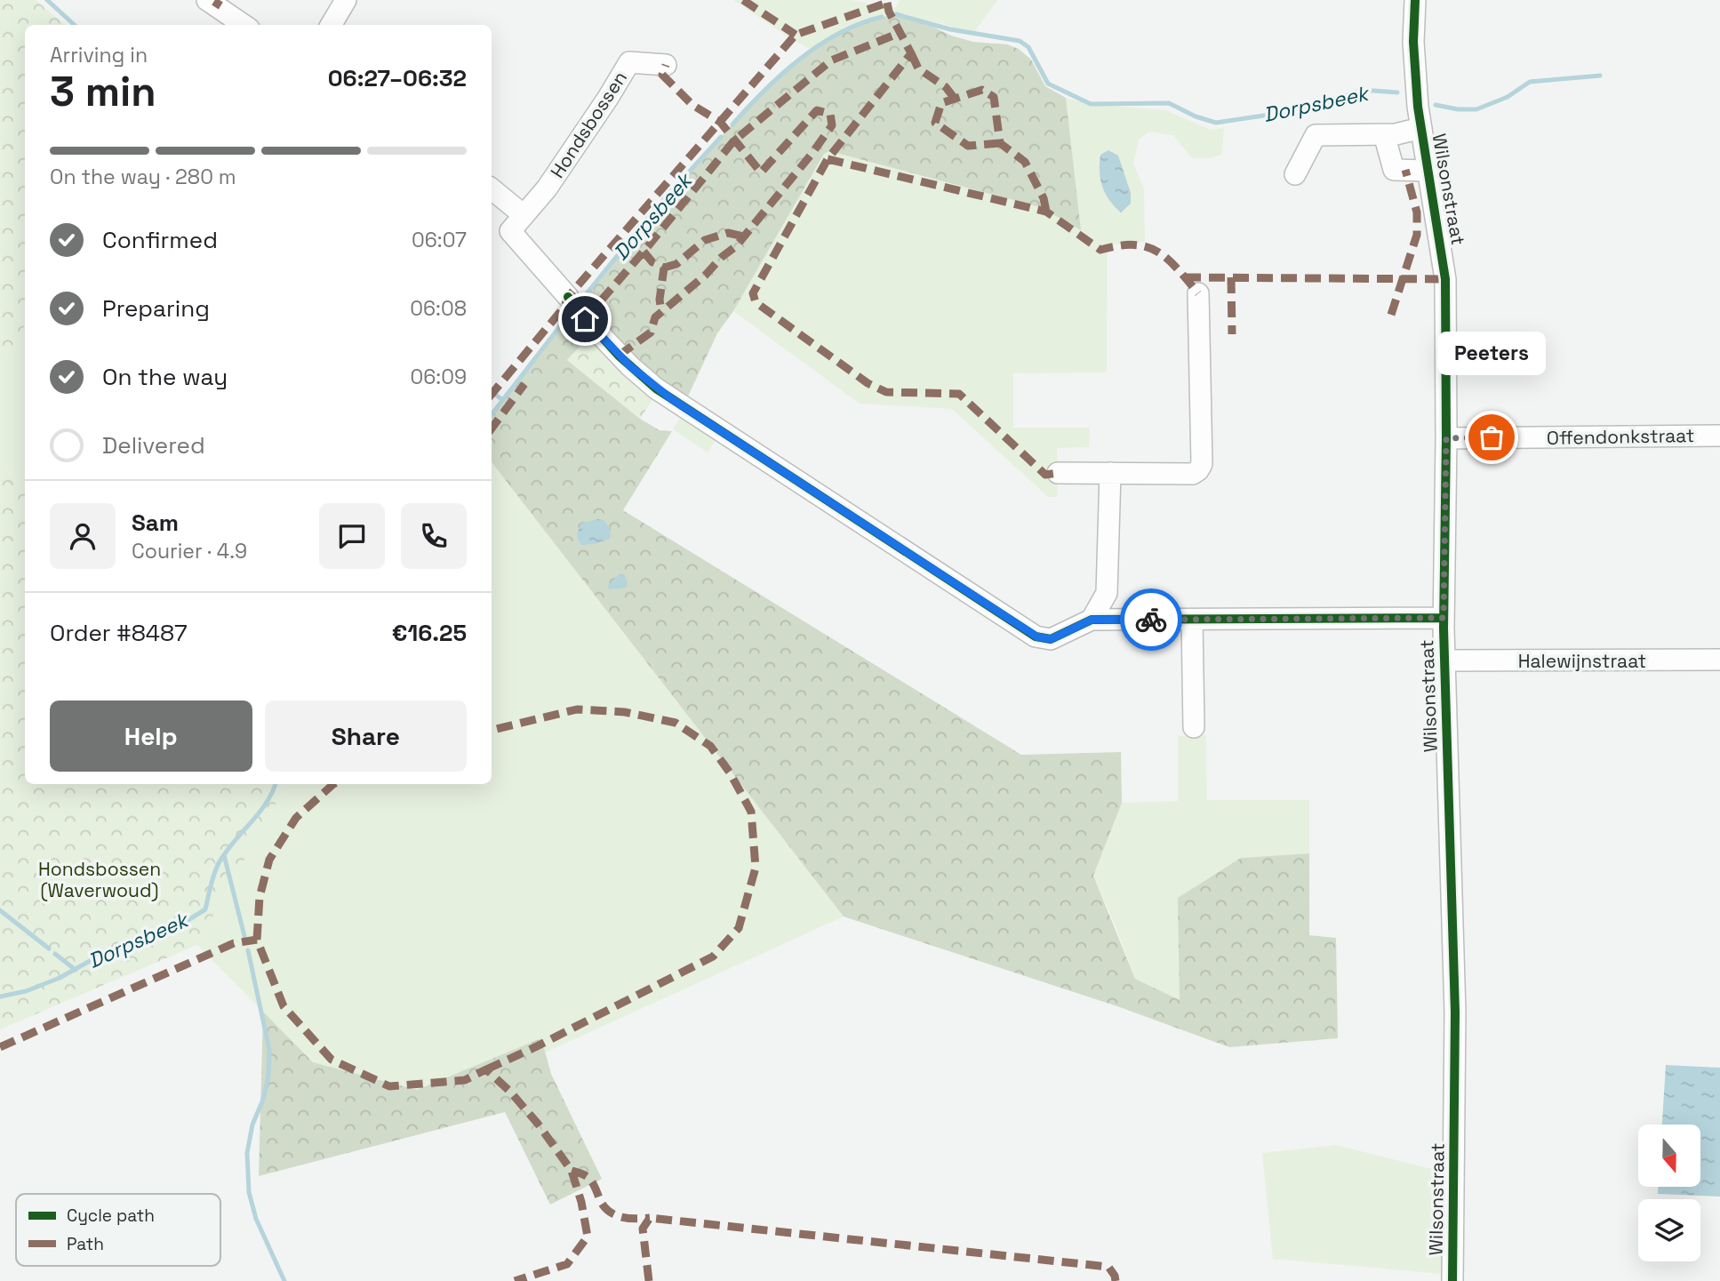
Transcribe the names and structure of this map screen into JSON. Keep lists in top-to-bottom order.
{
  "streets": {
    "street": [
      "Hondsbossen",
      "Wilsonstraat",
      "Offendonkstraat",
      "Halewijnstraat"
    ]
  },
  "crossings": [
    ["Wilsonstraat", "Offendonkstraat"],
    ["Wilsonstraat", "Halewijnstraat"]
  ],
  "water": ["Dorpsbeek"],
  "parks": ["Hondsbossen (Waverwoud)"],
  "places": ["Peeters"],
  "legend": ["Cycle path", "Path"],
  "north": "bottom",
  "page": {
    "heading": ["3 min", "Arriving in", "06:27–06:32"],
    "panel": [
      "Sam",
      "Courier · 4.9",
      "Order #8487",
      "€16.25"
    ],
    "bar": "On the way · 280 m",
    "list": [
      ["Confirmed", "06:07"],
      ["Preparing", "06:08"],
      ["On the way", "06:09"],
      "Delivered"
    ],
    "bubble": "Peeters",
    "buttons": ["Help", "Share"]
  }
}
